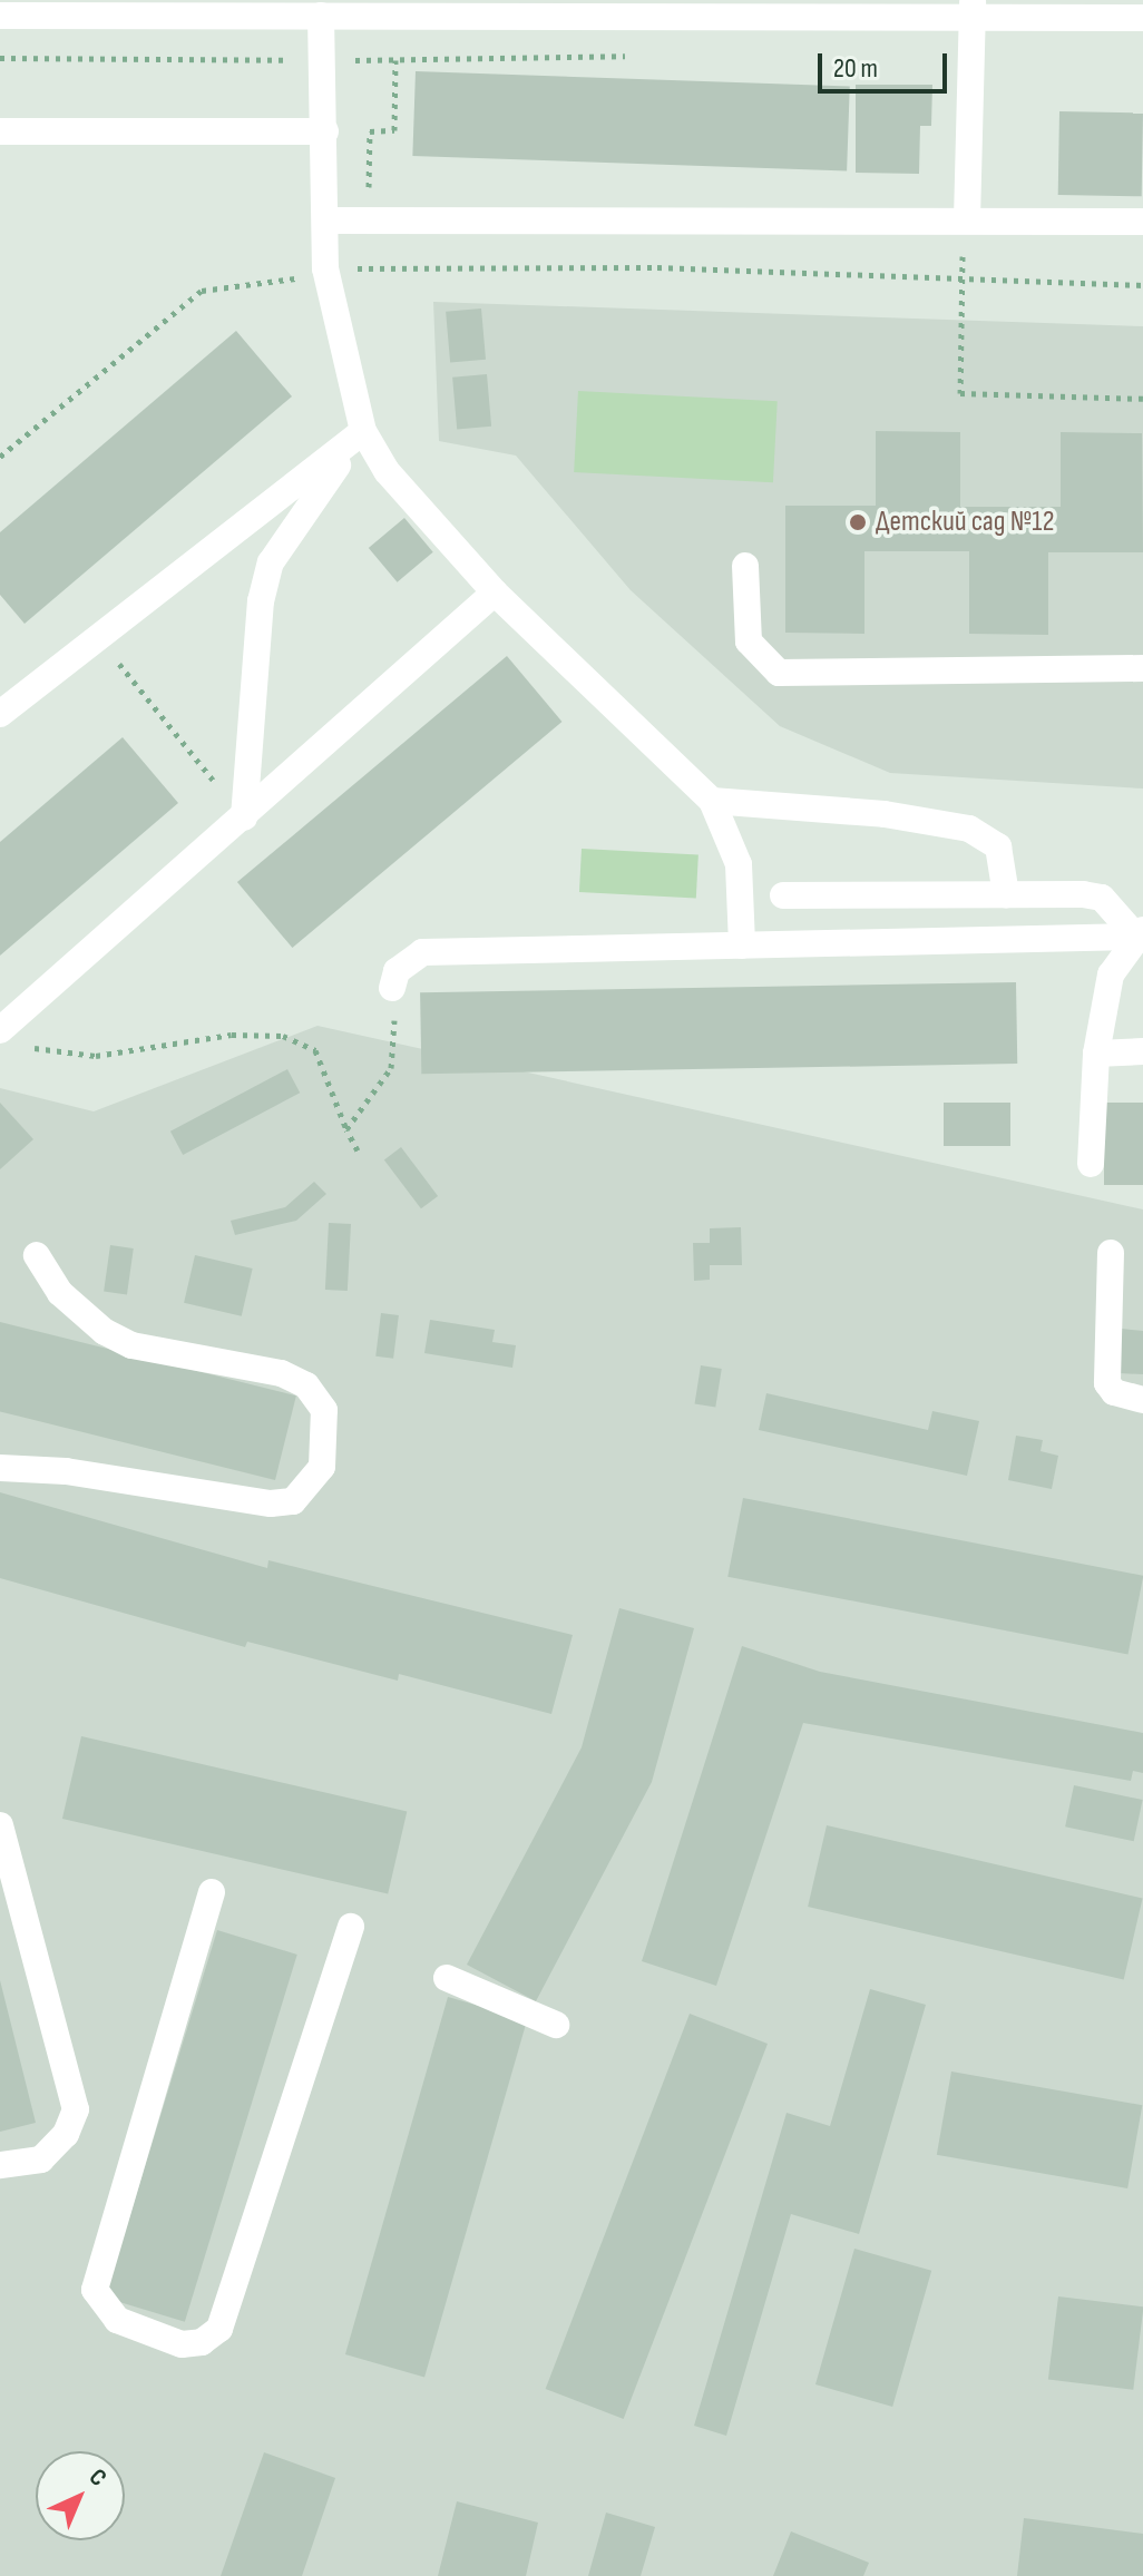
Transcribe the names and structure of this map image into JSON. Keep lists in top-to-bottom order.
{
  "places": ["Детский сад №12"],
  "scale_bar": "20 m",
  "north": "top right"
}
